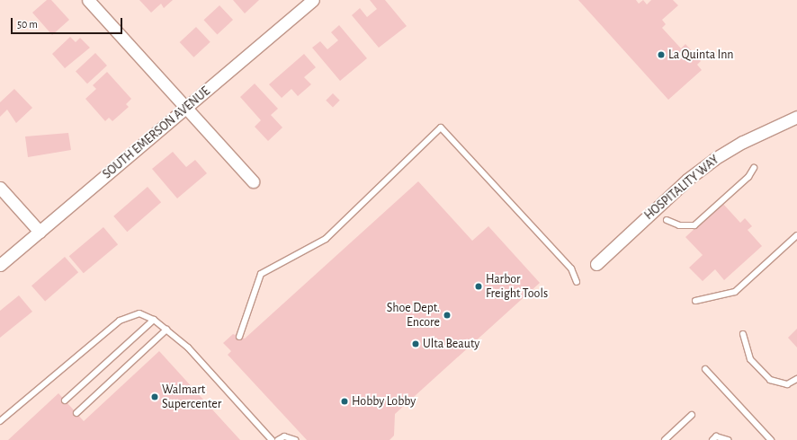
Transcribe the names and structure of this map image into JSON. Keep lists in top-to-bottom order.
{
  "streets": {
    "street": ["SOUTH EMERSON AVENUE", "HOSPITALITY WAY"]
  },
  "places": [
    "La Quinta Inn",
    "Harbor Freight Tools",
    "Shoe Dept. Encore",
    "Ulta Beauty",
    "Walmart Supercenter",
    "Hobby Lobby"
  ],
  "scale_bar": "50 m"
}
